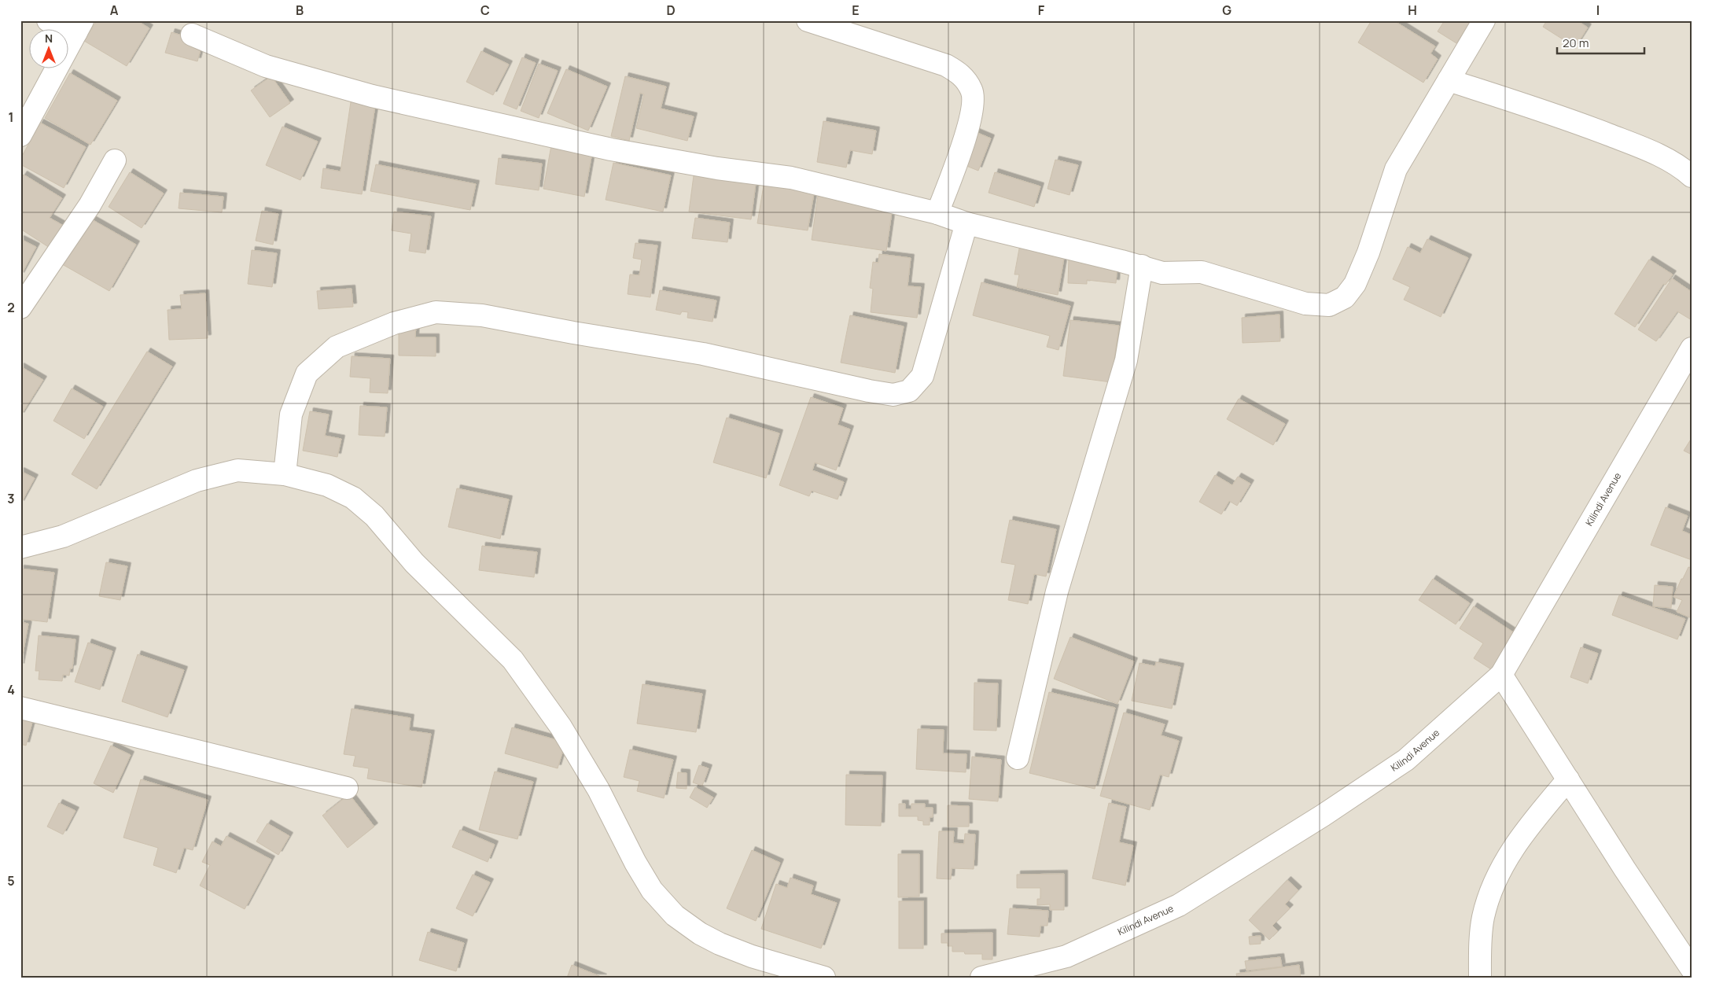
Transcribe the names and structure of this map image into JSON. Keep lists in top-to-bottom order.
{
  "streets": {
    "street": ["Kilindi Avenue"]
  },
  "scale_bar": "20 m",
  "north": "top",
  "grid": {
    "columns": [
      "A",
      "B",
      "C",
      "D",
      "E",
      "F",
      "G",
      "H",
      "I"
    ],
    "rows": [
      "1",
      "2",
      "3",
      "4",
      "5"
    ]
  }
}
